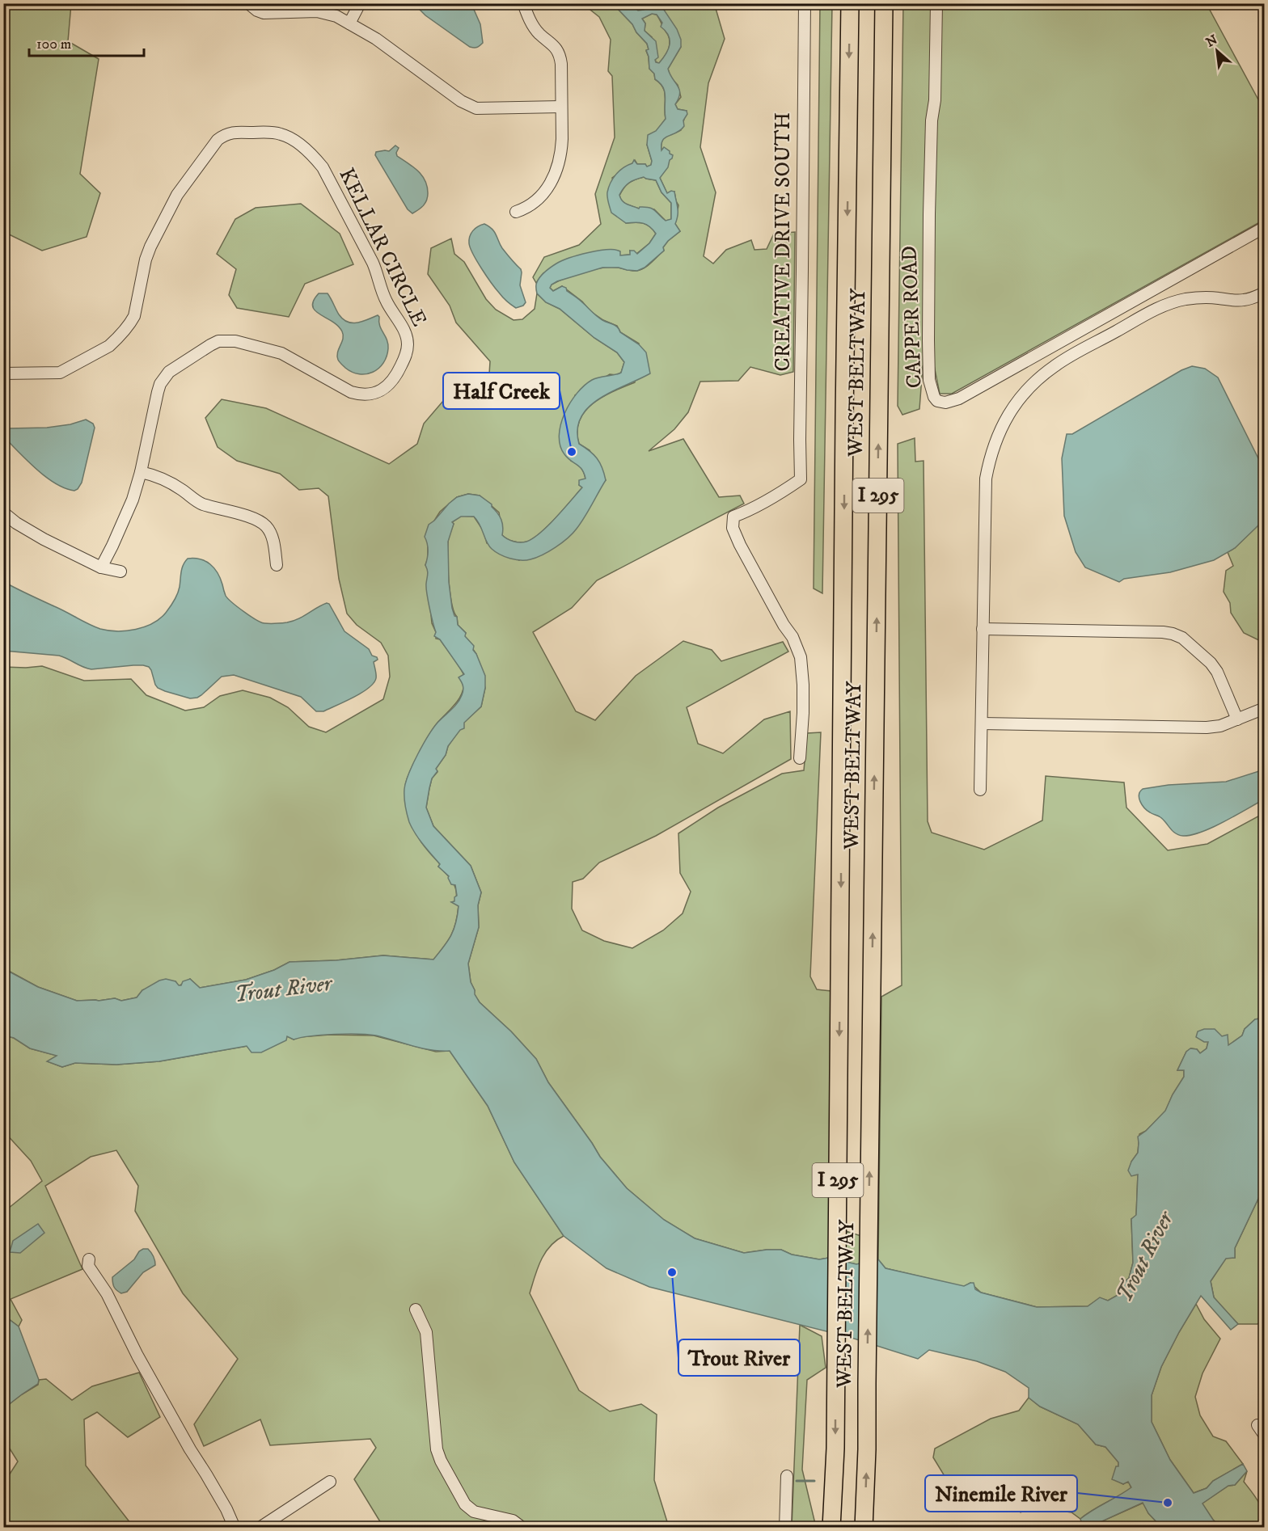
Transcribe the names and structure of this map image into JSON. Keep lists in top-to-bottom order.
{
  "streets": {
    "highway": ["WEST BELTWAY", "I 295"],
    "street": ["CREATIVE DRIVE SOUTH", "KELLAR CIRCLE", "CAPPER ROAD"]
  },
  "water": ["Trout River"],
  "places": ["Half Creek", "Trout River", "Ninemile River"],
  "scale_bar": "100 m",
  "north": "top left"
}
